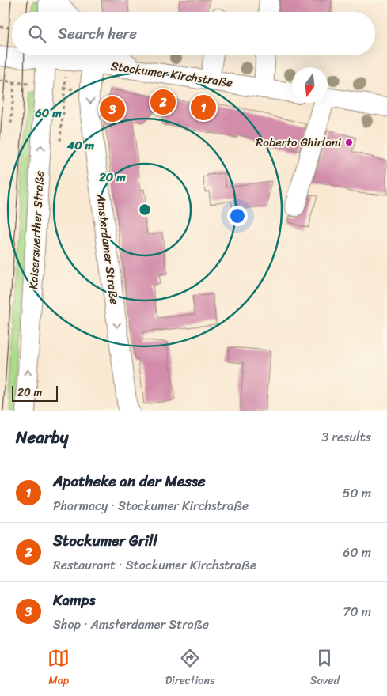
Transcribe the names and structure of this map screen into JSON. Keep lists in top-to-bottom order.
{
  "streets": {
    "street": ["Stockumer Kirchstraße", "Kaiserswerther Straße", "Amsterdamer Straße"]
  },
  "crossings": [
    ["Stockumer Kirchstraße", "Amsterdamer Straße"]
  ],
  "one_way": ["Kaiserswerther Straße", "Amsterdamer Straße"],
  "places": ["Roberto Ghirloni"],
  "scale_bar": "20 m",
  "north": "bottom",
  "page": {
    "search": "Search here",
    "pins": ["2", "1", "3"],
    "scale": "20 m",
    "heading": ["Nearby", "3 results"],
    "list": [
      {
        "mark": "1",
        "name": "Apotheke an der Messe",
        "note": "Pharmacy · Stockumer Kirchstraße",
        "value": "50 m"
      },
      {
        "mark": "2",
        "name": "Stockumer Grill",
        "note": "Restaurant · Stockumer Kirchstraße",
        "value": "60 m"
      },
      {
        "mark": "3",
        "name": "Kamps",
        "note": "Shop · Amsterdamer Straße",
        "value": "70 m"
      }
    ],
    "nav": ["Map", "Directions", "Saved"]
  },
  "rings": ["60 m", "40 m", "20 m"]
}
